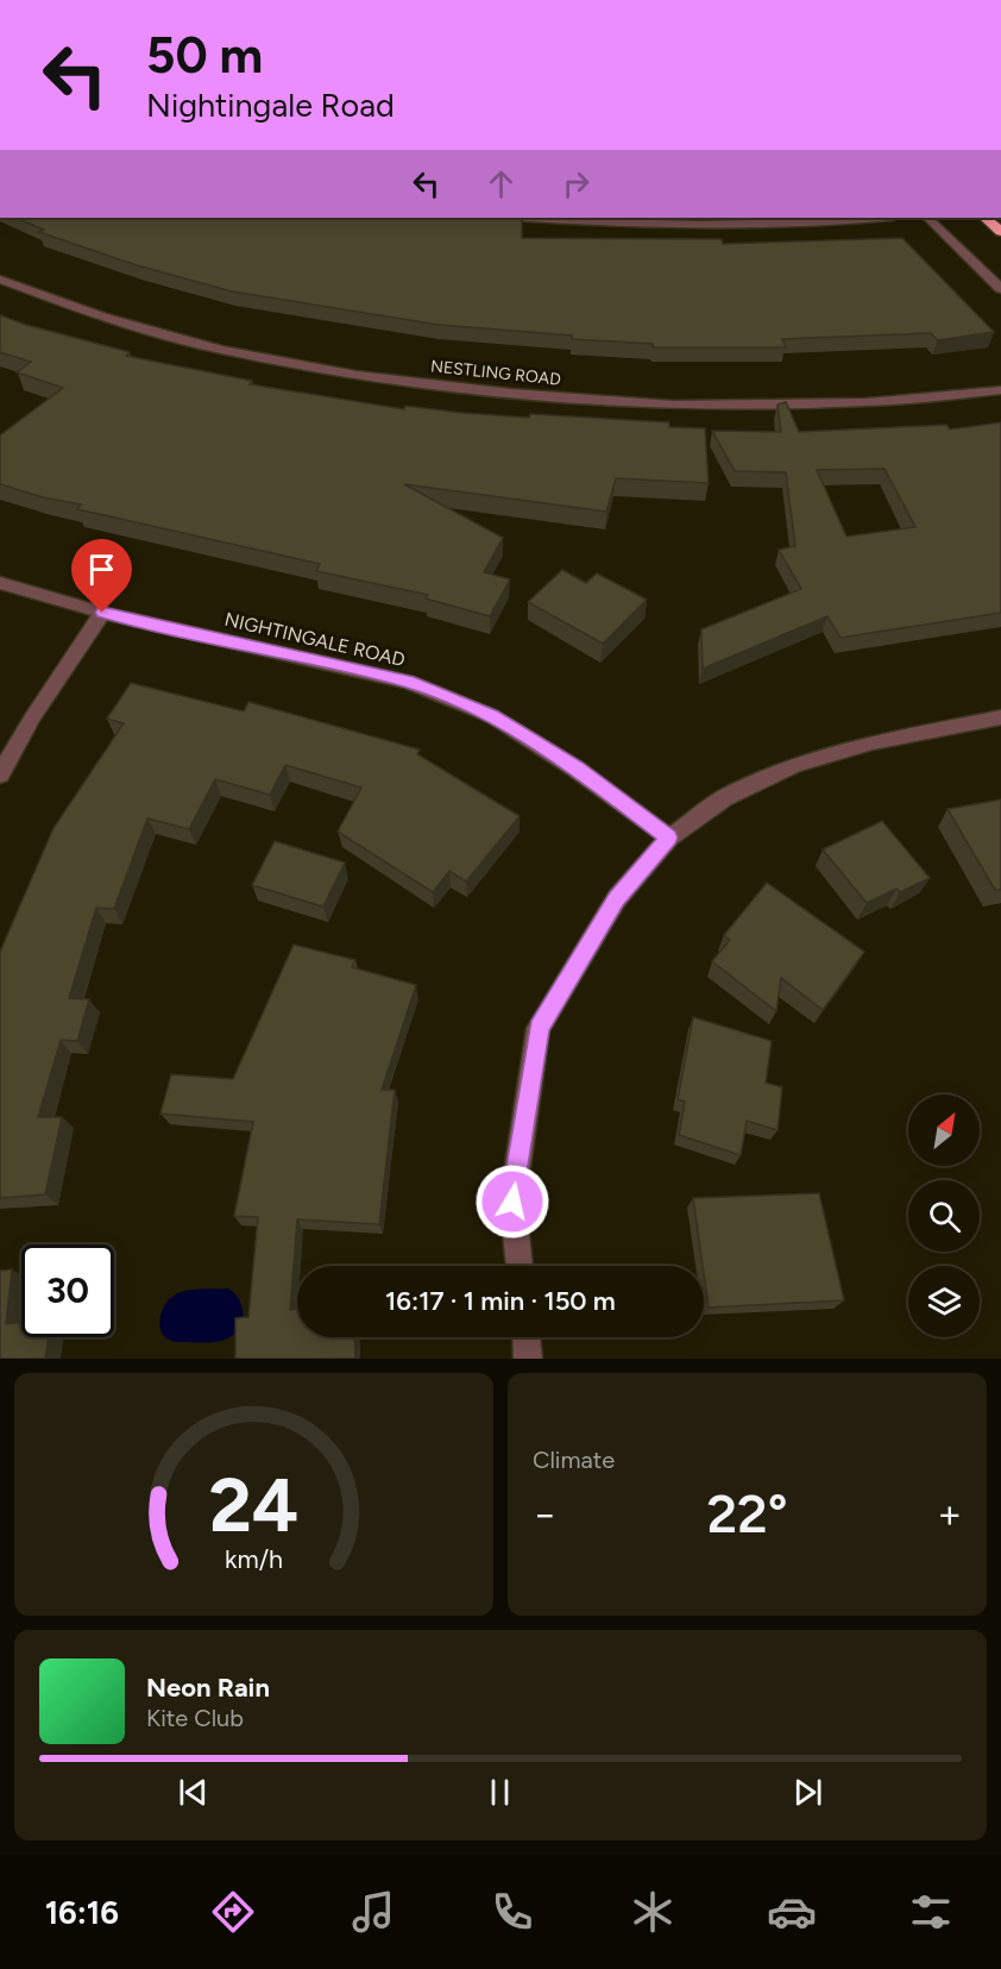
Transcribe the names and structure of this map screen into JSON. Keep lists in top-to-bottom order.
{
  "streets": {
    "street": ["NESTLING ROAD", "NIGHTINGALE ROAD"]
  },
  "north": "top right",
  "page": {
    "turn": ["50 m", "Nightingale Road"],
    "limit": "30",
    "trip": "16:17 · 1 min · 150 m",
    "tile": "Climate",
    "heat": ["−", "22°", "+"],
    "song": ["Neon Rain", "Kite Club"],
    "tabs": "16:16",
    "gauge": ["24", "km/h"]
  }
}
